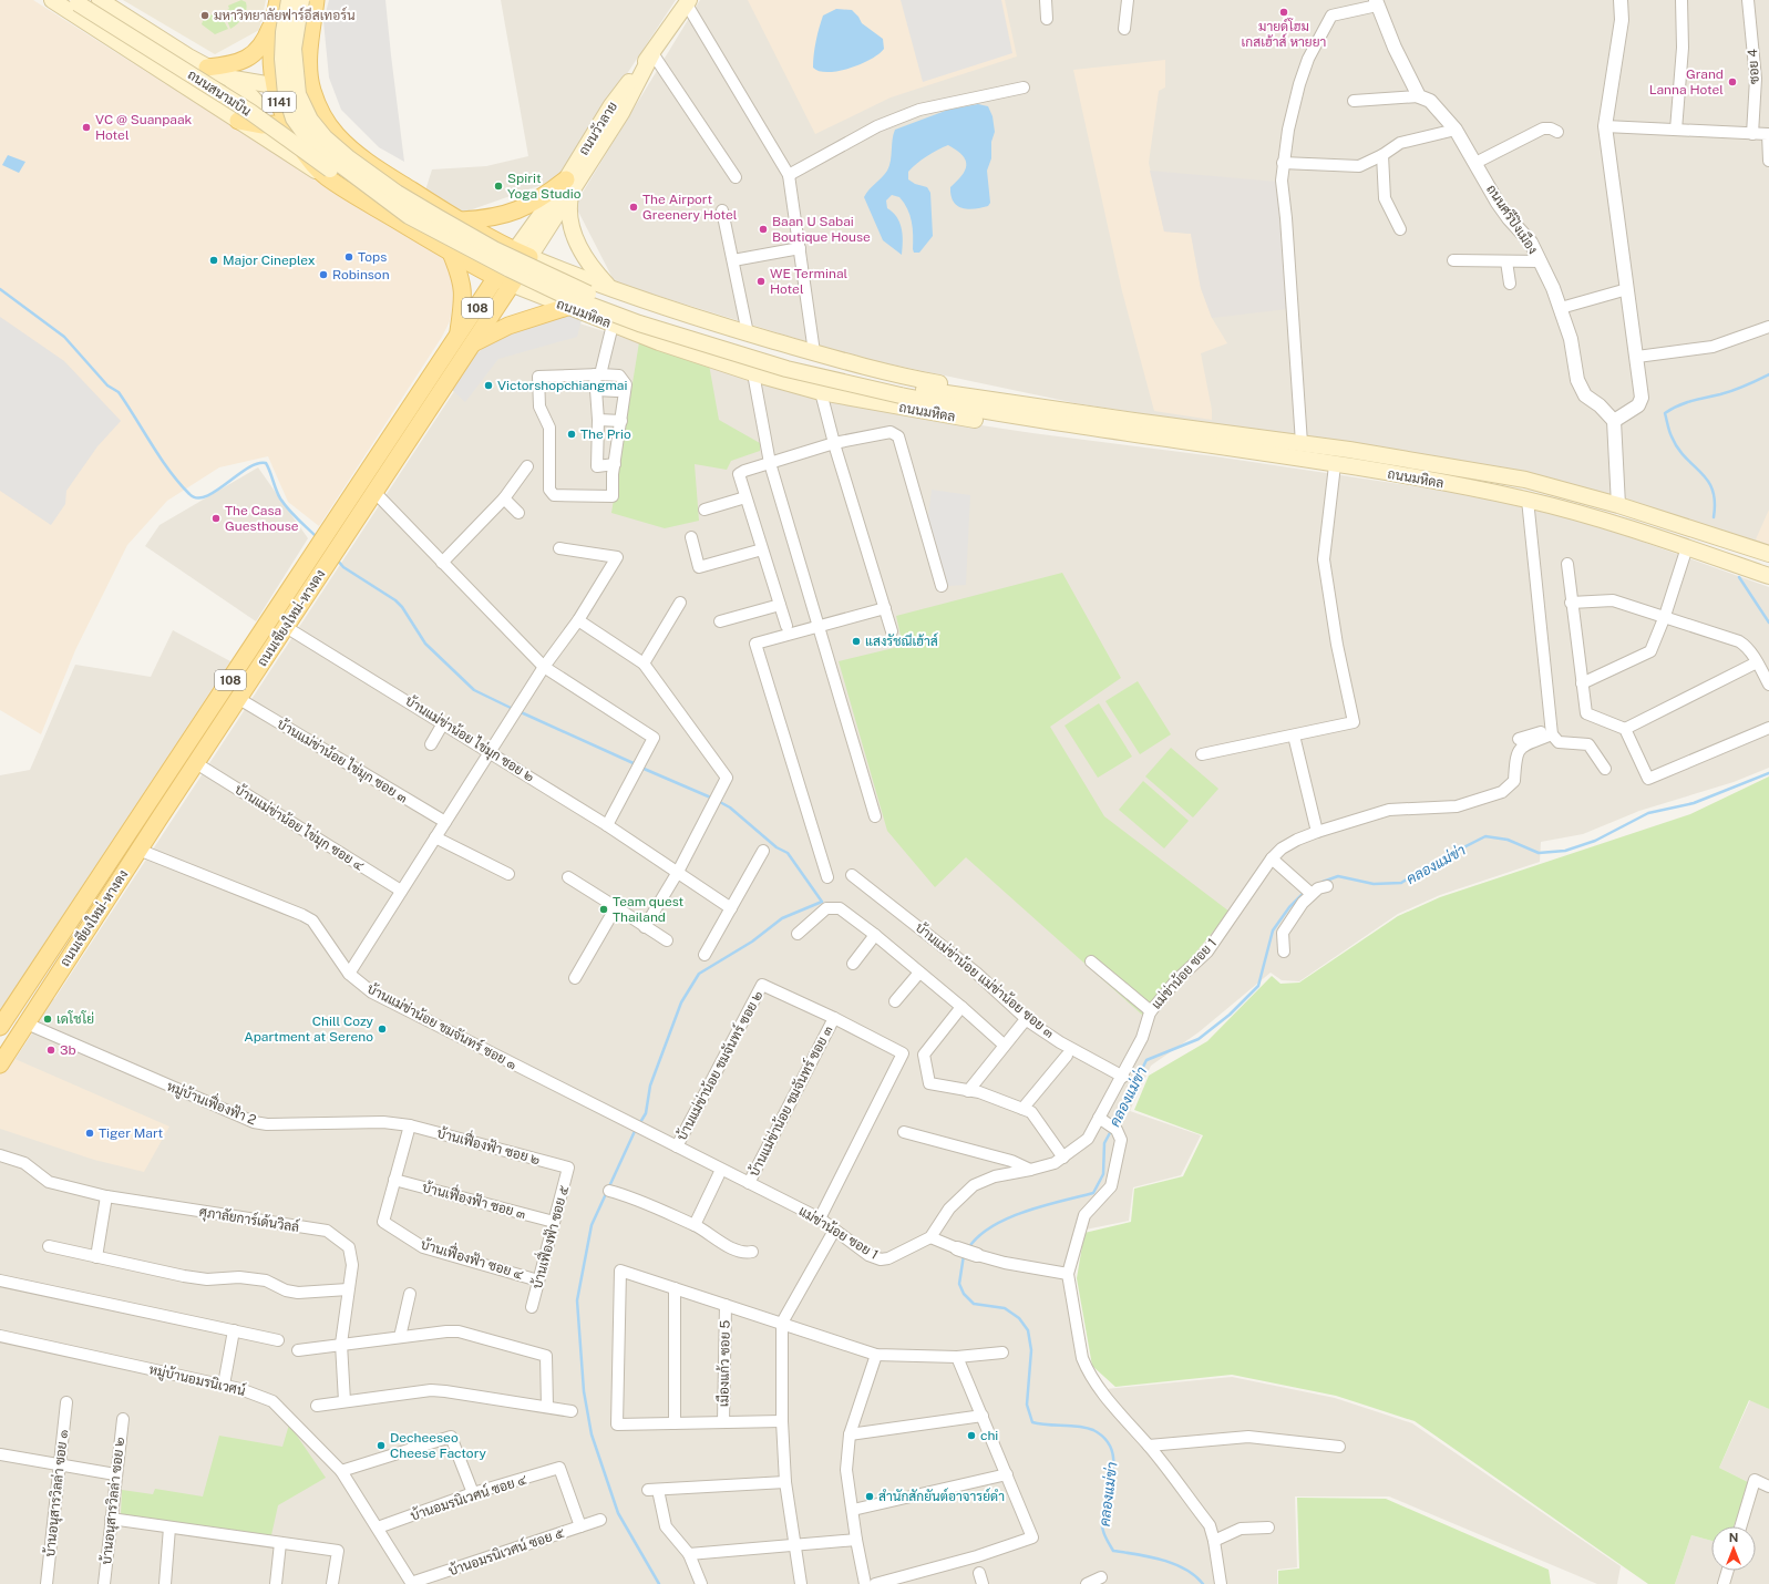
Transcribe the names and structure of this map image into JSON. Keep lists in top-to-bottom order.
{
  "streets": {
    "main road": [
      "ถนนสนามบิน",
      "1141",
      "ถนนวัวลาย",
      "108",
      "ถนนมหิดล",
      "ถนนเชียงใหม่-หางดง"
    ],
    "street": [
      "ซอย 4",
      "ถนนศรีปิงเมือง",
      "บ้านแม่ข่าน้อย ไข่มุก ซอย ๒",
      "บ้านแม่ข่าน้อย ไข่มุก ซอย ๓",
      "บ้านแม่ข่าน้อย ไข่มุก ซอย ๔",
      "แม่ข่าน้อย ซอย 1",
      "บ้านแม่ข่าน้อย แม่ข่าน้อย ซอย ๓",
      "บ้านแม่ข่าน้อย ชมจันทร์ ซอย ๑",
      "บ้านแม่ข่าน้อย ชมจันทร์ ซอย ๒",
      "บ้านแม่ข่าน้อย ชมจันทร์ ซอย ๓",
      "หมู่บ้านเฟื่องฟ้า 2",
      "บ้านเฟื่องฟ้า ซอย ๒",
      "บ้านเฟื่องฟ้า ซอย ๓",
      "ศุภาลัยการ์เด้นวิลล์",
      "บ้านเฟื่องฟ้า ซอย ๕",
      "บ้านเฟื่องฟ้า ซอย ๔",
      "เมืองแก้ว ซอย 5",
      "หมู่บ้านอมรนิเวศน์",
      "บ้านอนุสารวิลล่า ซอย ๑",
      "บ้านอมรนิเวศน์ ซอย ๔",
      "บ้านอนุสารวิลล่า ซอย ๒",
      "บ้านอมรนิเวศน์ ซอย ๕"
    ]
  },
  "crossings": [
    ["ถนนสนามบิน", "ถนนมหิดล"],
    ["ถนนวัวลาย", "108"],
    ["ถนนวัวลาย", "ถนนมหิดล"],
    ["108", "ถนนมหิดล"],
    ["108", "ถนนเชียงใหม่-หางดง"],
    ["ถนนมหิดล", "ถนนเชียงใหม่-หางดง"],
    ["ถนนเชียงใหม่-หางดง", "บ้านแม่ข่าน้อย ไข่มุก ซอย ๒"],
    ["ถนนเชียงใหม่-หางดง", "บ้านแม่ข่าน้อย ไข่มุก ซอย ๓"],
    ["ถนนเชียงใหม่-หางดง", "บ้านแม่ข่าน้อย ไข่มุก ซอย ๔"],
    ["ถนนเชียงใหม่-หางดง", "บ้านแม่ข่าน้อย ชมจันทร์ ซอย ๑"],
    ["ถนนเชียงใหม่-หางดง", "หมู่บ้านเฟื่องฟ้า 2"],
    ["แม่ข่าน้อย ซอย 1", "บ้านแม่ข่าน้อย แม่ข่าน้อย ซอย ๓"],
    ["แม่ข่าน้อย ซอย 1", "บ้านแม่ข่าน้อย ชมจันทร์ ซอย ๑"],
    ["แม่ข่าน้อย ซอย 1", "บ้านแม่ข่าน้อย ชมจันทร์ ซอย ๒"],
    ["แม่ข่าน้อย ซอย 1", "บ้านแม่ข่าน้อย ชมจันทร์ ซอย ๓"],
    ["บ้านแม่ข่าน้อย ชมจันทร์ ซอย ๒", "บ้านแม่ข่าน้อย ชมจันทร์ ซอย ๓"],
    ["หมู่บ้านเฟื่องฟ้า 2", "บ้านเฟื่องฟ้า ซอย ๒"],
    ["บ้านเฟื่องฟ้า ซอย ๒", "บ้านเฟื่องฟ้า ซอย ๕"],
    ["บ้านเฟื่องฟ้า ซอย ๓", "บ้านเฟื่องฟ้า ซอย ๕"],
    ["บ้านเฟื่องฟ้า ซอย ๓", "บ้านเฟื่องฟ้า ซอย ๔"],
    ["บ้านเฟื่องฟ้า ซอย ๕", "บ้านเฟื่องฟ้า ซอย ๔"],
    ["หมู่บ้านอมรนิเวศน์", "บ้านอมรนิเวศน์ ซอย ๔"],
    ["หมู่บ้านอมรนิเวศน์", "บ้านอมรนิเวศน์ ซอย ๕"],
    ["บ้านอมรนิเวศน์ ซอย ๔", "บ้านอมรนิเวศน์ ซอย ๕"]
  ],
  "water": ["คลองแม่ข่า"],
  "places": [
    "มายด์โฮม เกสเฮ้าส์ หายยา",
    "มหาวิทยาลัยฟาร์อีสเทอร์น",
    "Grand Lanna Hotel",
    "VC @ Suanpaak Hotel",
    "Spirit Yoga Studio",
    "The Airport Greenery Hotel",
    "Baan U Sabai Boutique House",
    "Tops",
    "Major Cineplex",
    "Robinson",
    "WE Terminal Hotel",
    "Victorshopchiangmai",
    "The Prio",
    "The Casa Guesthouse",
    "แสงรัชณีเฮ้าส์",
    "Team quest Thailand",
    "เดโชโย่",
    "Chill Cozy Apartment at Sereno",
    "3b",
    "Tiger Mart",
    "chi",
    "Decheeseo Cheese Factory",
    "สำนักสักยันต์อาจารย์ดำ"
  ],
  "north": "top"
}
